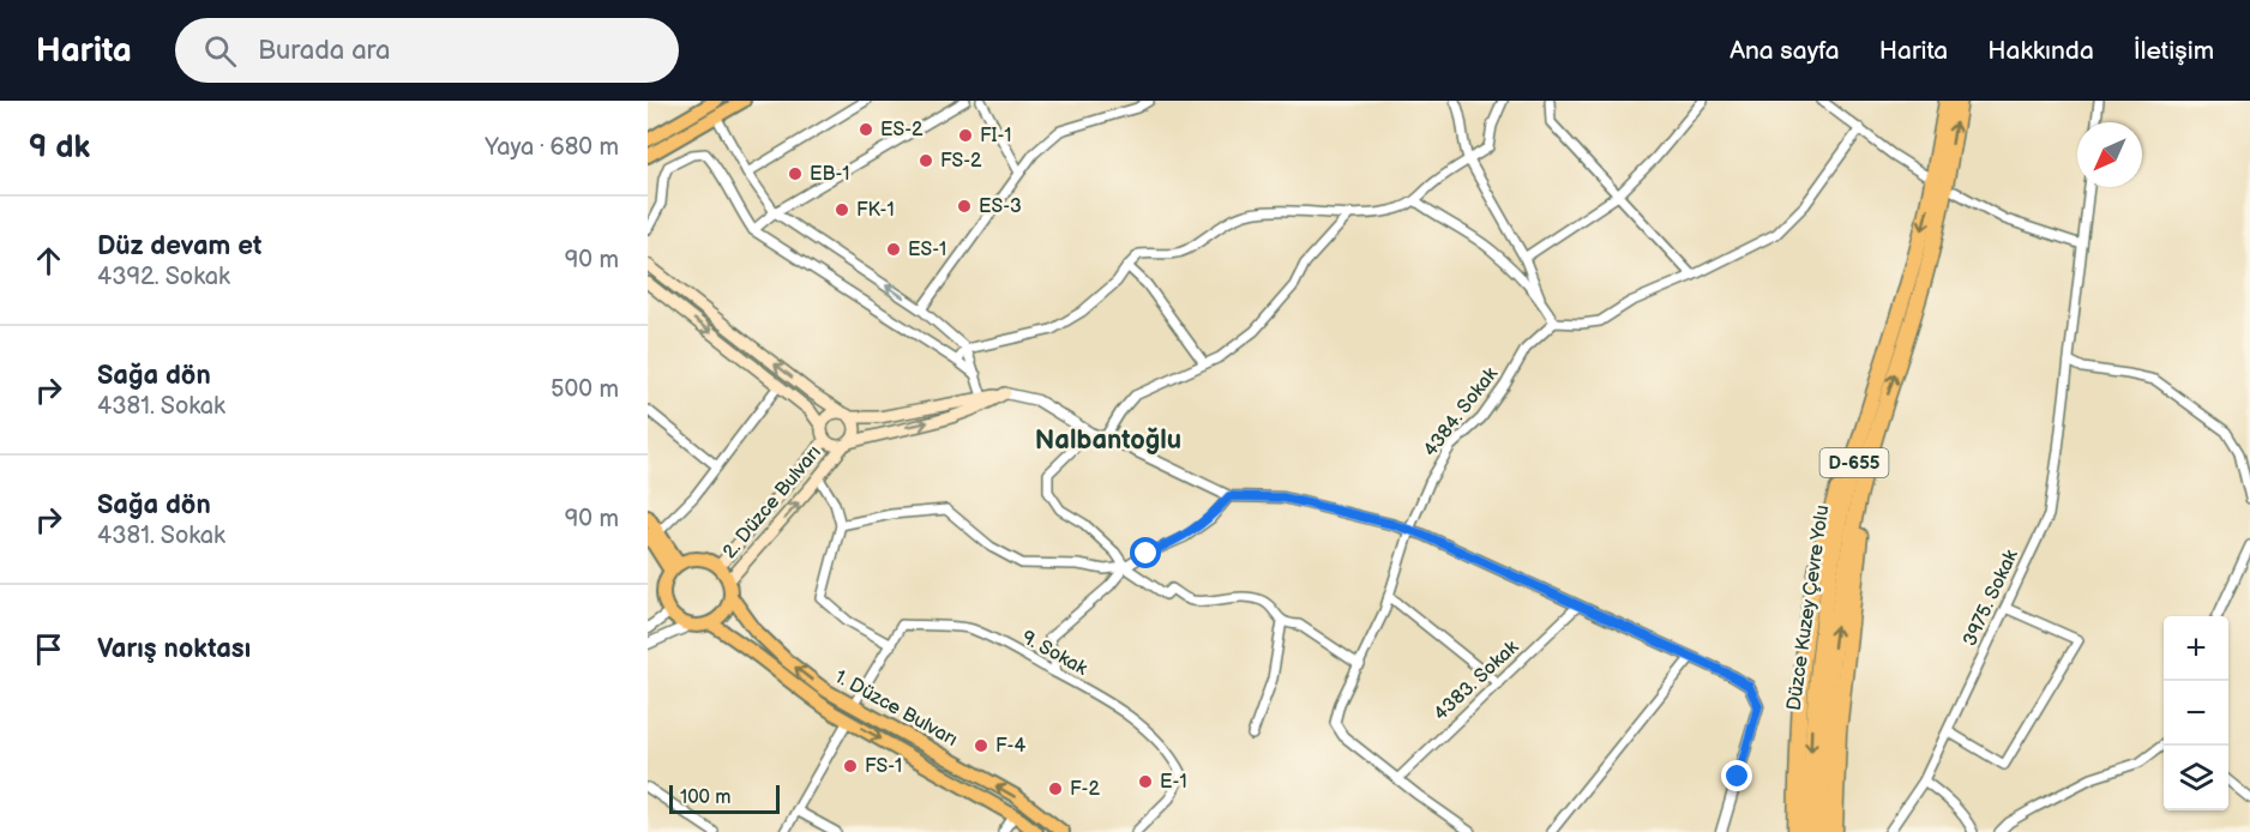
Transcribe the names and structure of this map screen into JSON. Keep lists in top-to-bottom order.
{
  "streets": {
    "highway": ["D-655", "Düzce Kuzey Çevre Yolu"],
    "main road": ["2. Düzce Bulvarı", "1. Düzce Bulvarı"],
    "street": [
      "4384. Sokak",
      "3975. Sokak",
      "9. Sokak",
      "4383. Sokak"
    ]
  },
  "crossings": [
    ["4384. Sokak", "4383. Sokak"],
    ["2. Düzce Bulvarı", "1. Düzce Bulvarı"],
    ["9. Sokak", "1. Düzce Bulvarı"]
  ],
  "districts": ["Nalbantoğlu"],
  "places": [
    "ES-2",
    "FI-1",
    "FS-2",
    "EB-1",
    "ES-3",
    "FK-1",
    "ES-1",
    "F-4",
    "FS-1",
    "E-1",
    "F-2"
  ],
  "scale_bar": "100 m",
  "north": "bottom left",
  "page": {
    "header": "Harita",
    "search": "Burada ara",
    "nav": [
      "Ana sayfa",
      "Harita",
      "Hakkında",
      "İletişim"
    ],
    "heading": ["9 dk", "Yaya · 680 m"],
    "list": [
      ["Düz devam et", "4392. Sokak", "90 m"],
      ["Sağa dön", "4381. Sokak", "500 m"],
      ["Sağa dön", "4381. Sokak", "90 m"],
      "Varış noktası"
    ],
    "map_buttons": ["+", "−"],
    "scale": "100 m"
  }
}
